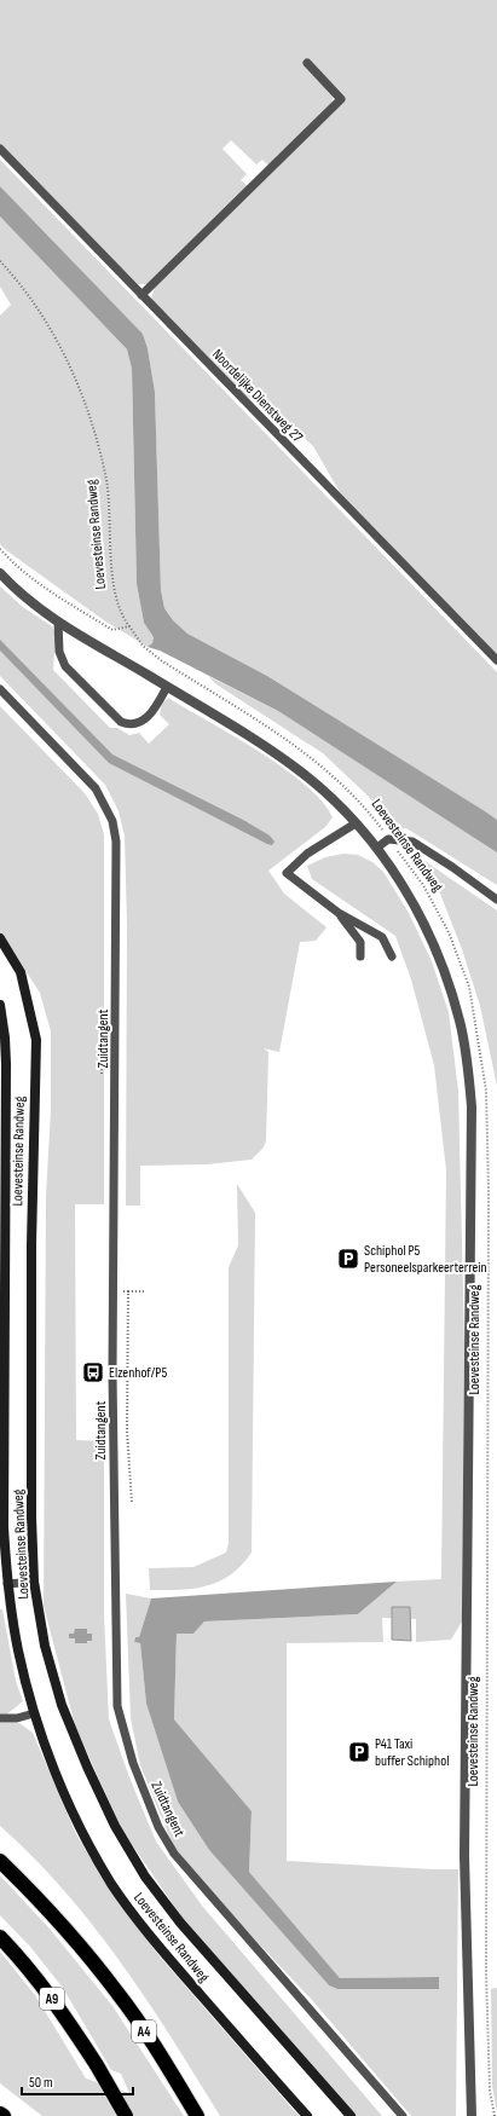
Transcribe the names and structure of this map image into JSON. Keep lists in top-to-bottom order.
{
  "streets": {
    "highway": ["A9", "A4"],
    "street": ["Loevesteinse Randweg"],
    "lane": ["Noordelijke Dienstweg 27", "Zuidtangent"]
  },
  "places": {
    "parking": ["Schiphol P5 Personeelsparkeerterrein", "P41 Taxi buffer Schiphol"],
    "bus stop": ["Elzenhof/P5"]
  },
  "scale_bar": "50 m"
}
